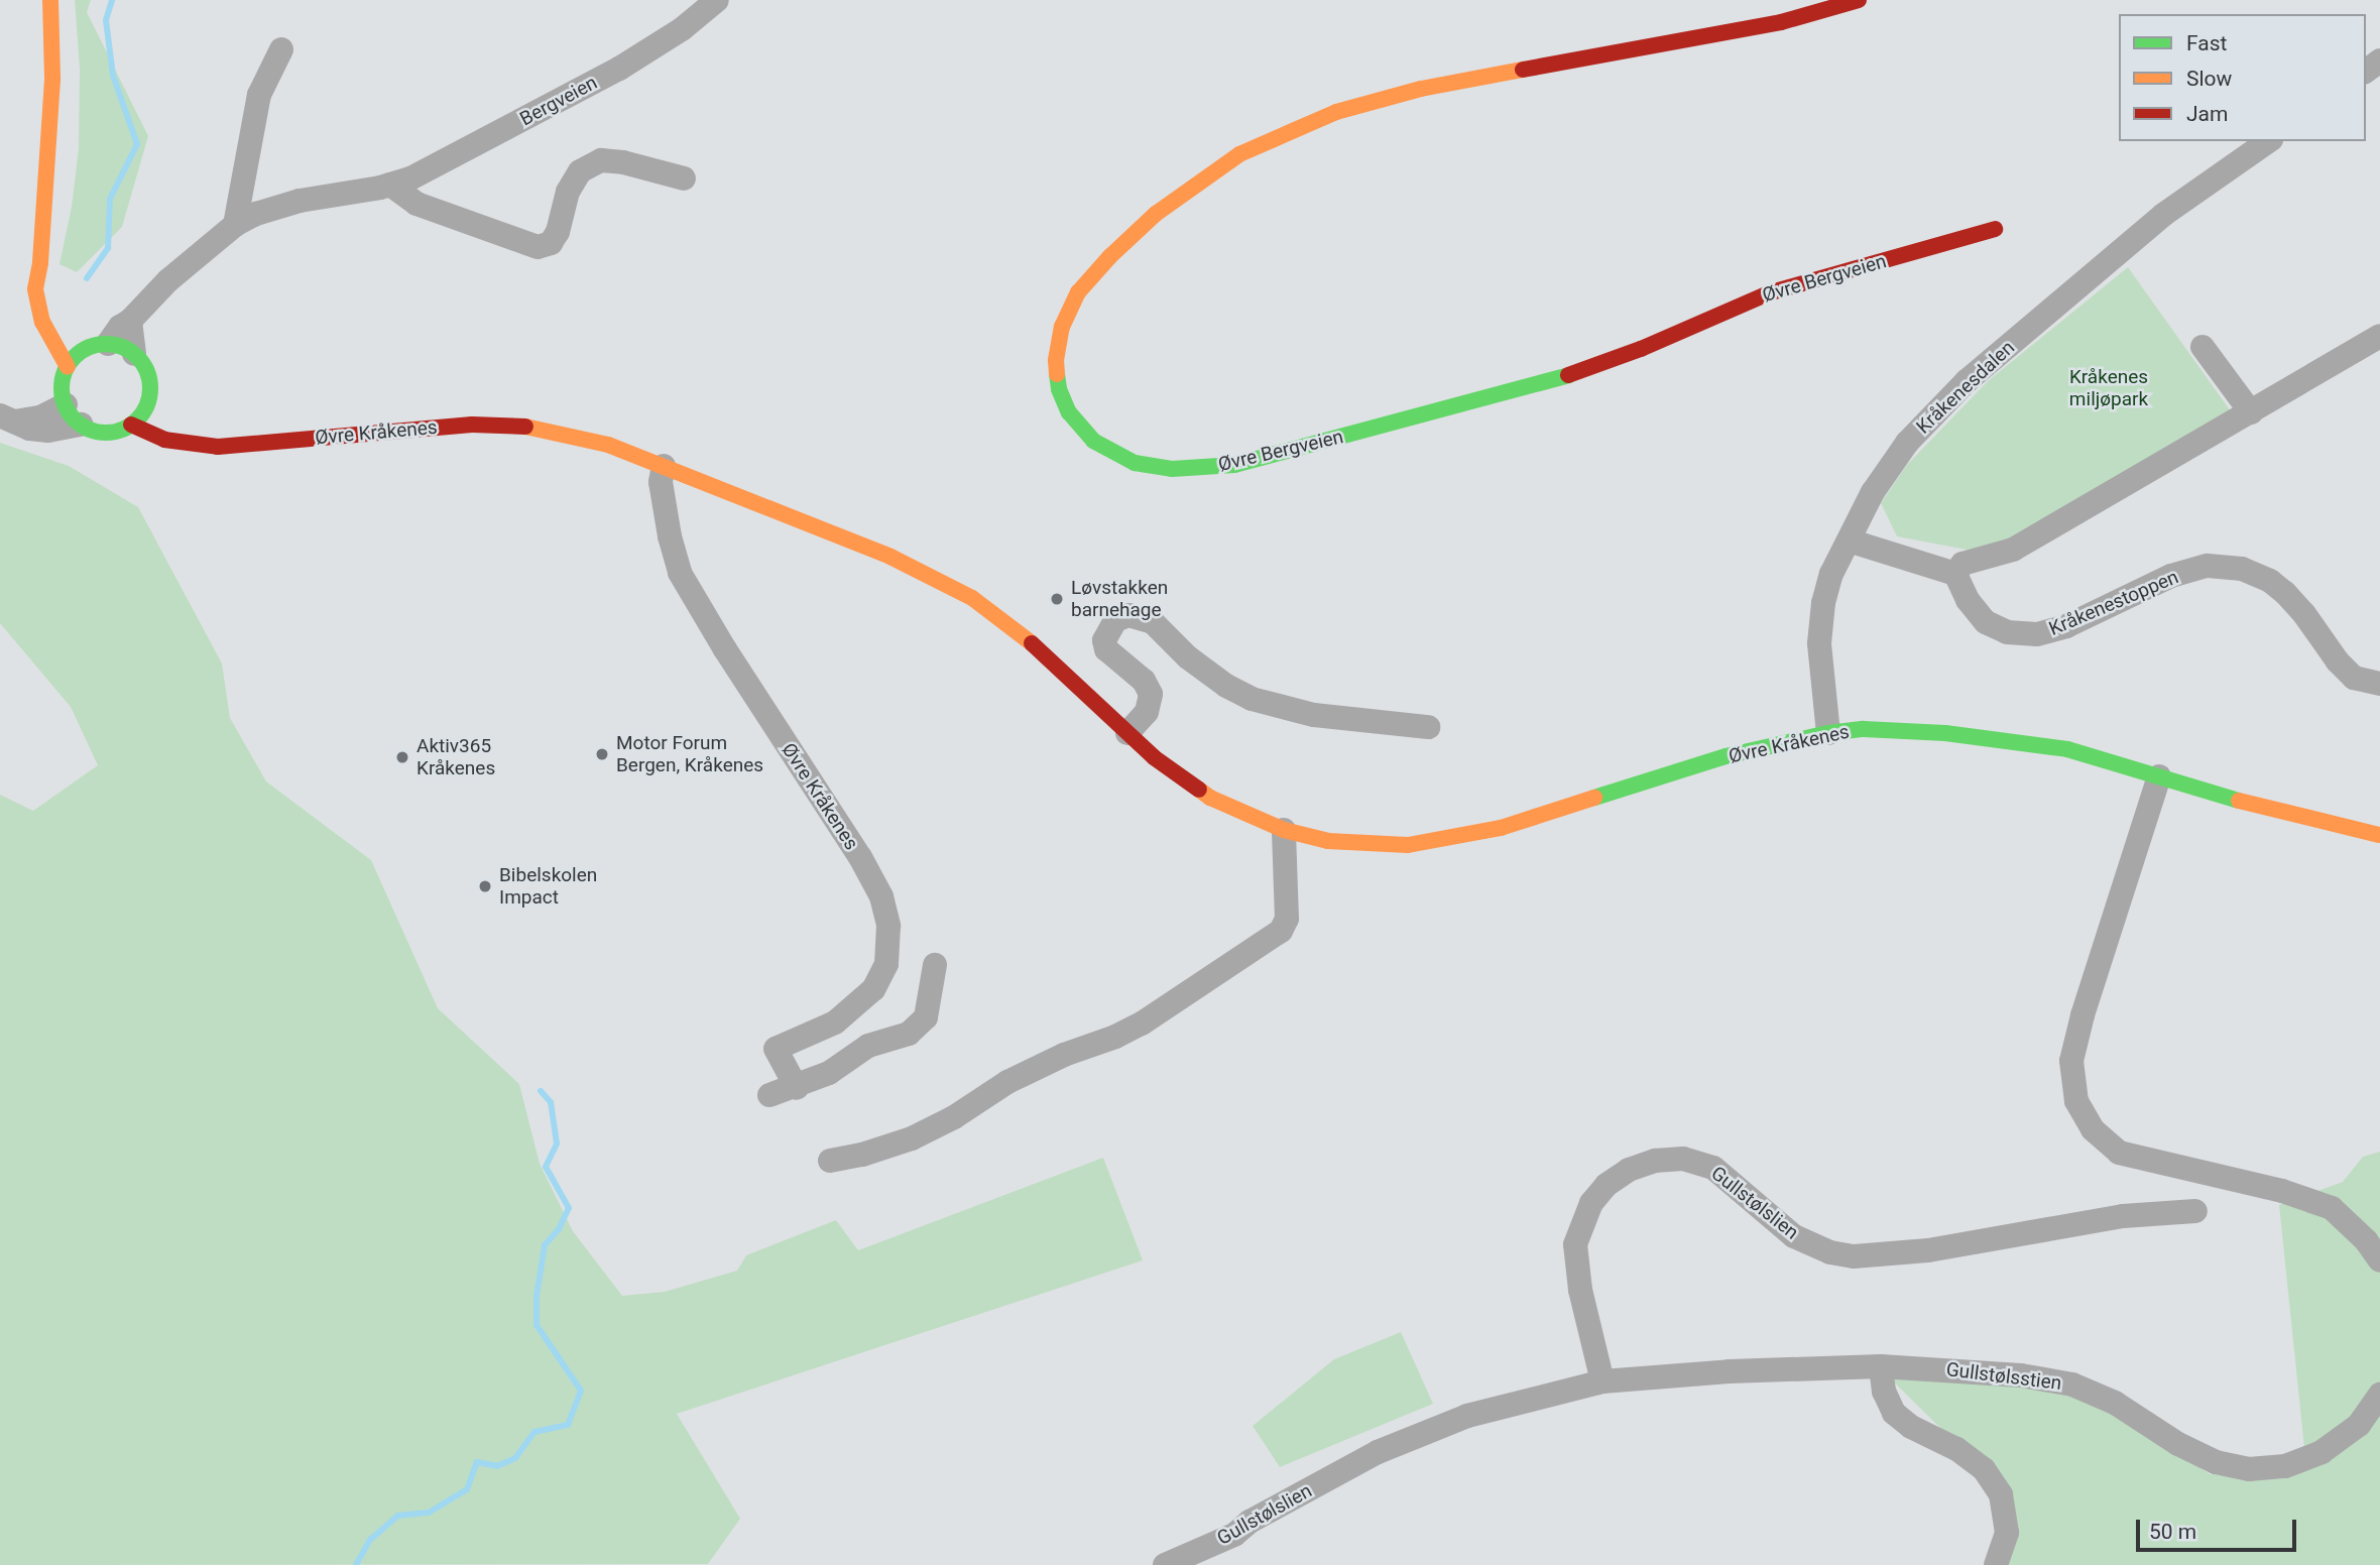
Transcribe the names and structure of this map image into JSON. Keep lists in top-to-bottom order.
{
  "streets": {
    "main road": ["Øvre Bergveien", "Øvre Kråkenes"],
    "street": [
      "Bergveien",
      "Kråkenesdalen",
      "Kråkenestoppen",
      "Gullstølslien",
      "Gullstølsstien"
    ]
  },
  "crossings": [
    ["Bergveien", "Øvre Kråkenes"],
    ["Kråkenesdalen", "Øvre Kråkenes"],
    ["Gullstølslien", "Gullstølsstien"]
  ],
  "parks": ["Kråkenes miljøpark"],
  "places": [
    "Løvstakken barnehage",
    "Motor Forum Bergen, Kråkenes",
    "Aktiv365 Kråkenes",
    "Bibelskolen Impact"
  ],
  "legend": ["Fast", "Slow", "Jam"],
  "scale_bar": "50 m"
}
